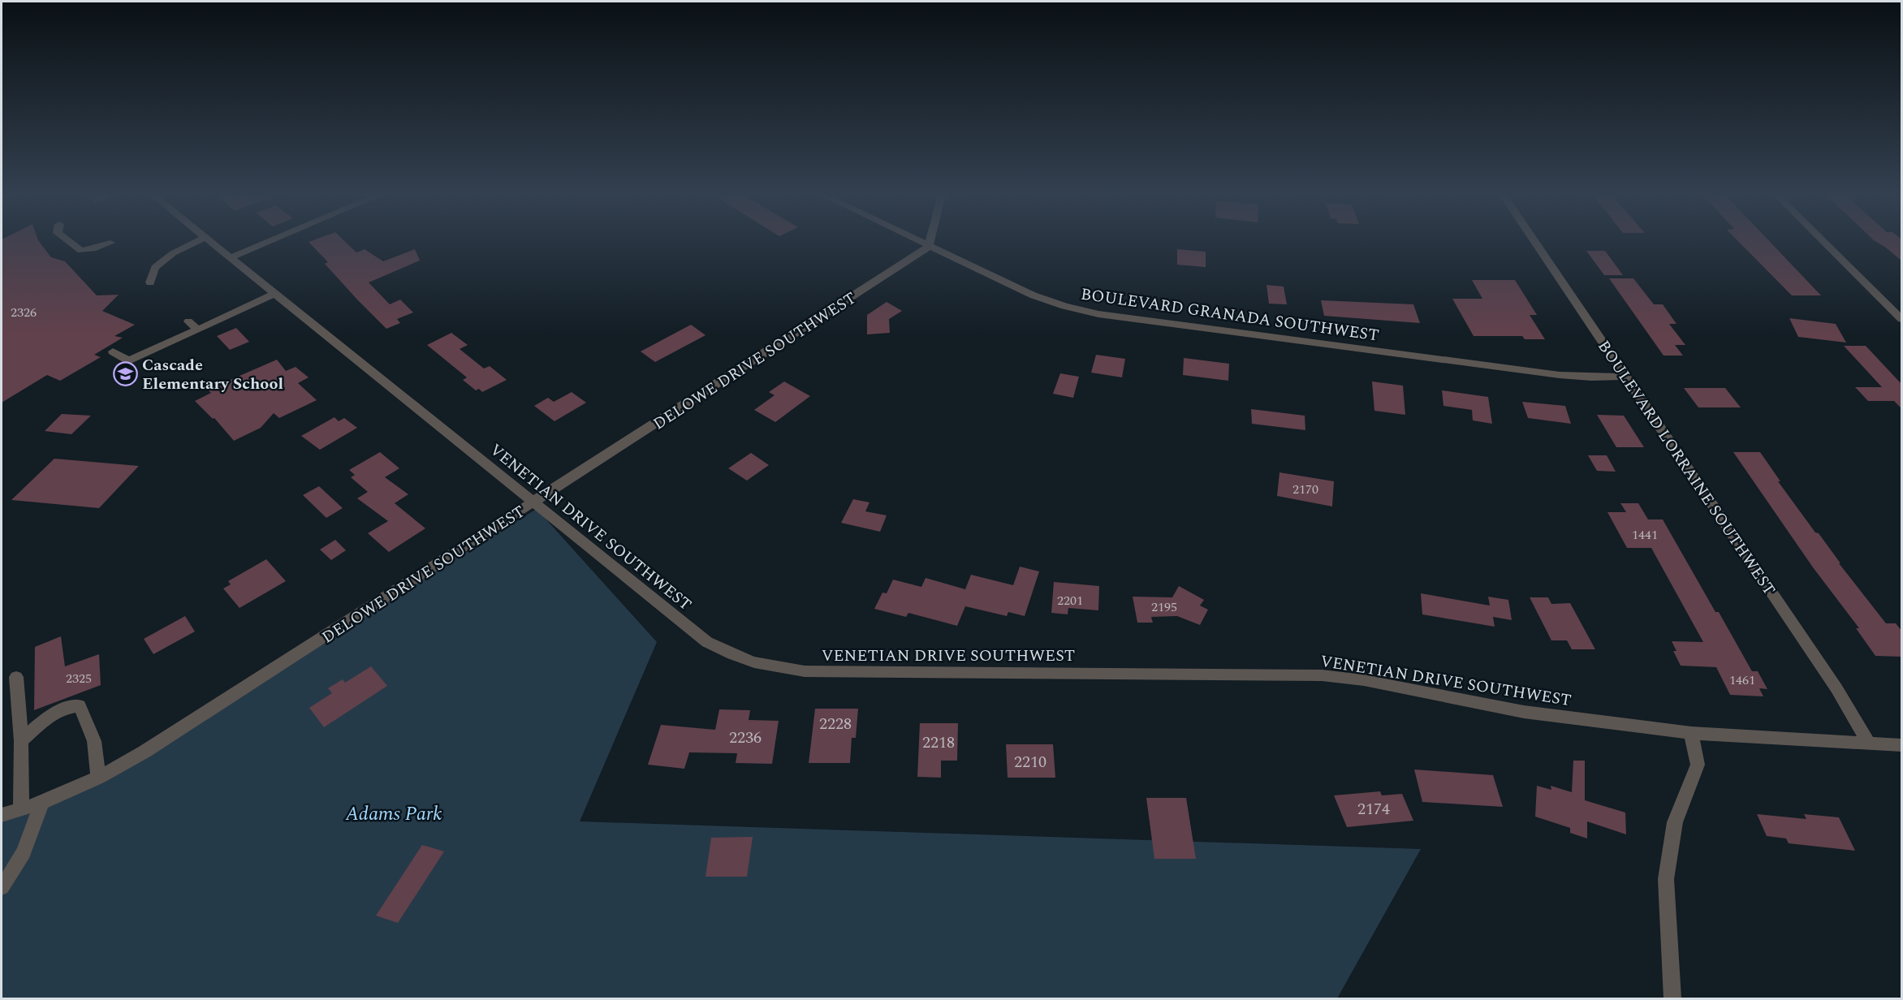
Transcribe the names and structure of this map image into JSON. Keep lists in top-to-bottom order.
{
  "streets": {
    "street": [
      "BOULEVARD GRANADA SOUTHWEST",
      "DELOWE DRIVE SOUTHWEST",
      "BOULEVARD LORRAINE SOUTHWEST",
      "VENETIAN DRIVE SOUTHWEST"
    ]
  },
  "crossings": [
    ["BOULEVARD GRANADA SOUTHWEST", "DELOWE DRIVE SOUTHWEST"],
    ["BOULEVARD GRANADA SOUTHWEST", "BOULEVARD LORRAINE SOUTHWEST"],
    ["DELOWE DRIVE SOUTHWEST", "VENETIAN DRIVE SOUTHWEST"],
    ["BOULEVARD LORRAINE SOUTHWEST", "VENETIAN DRIVE SOUTHWEST"]
  ],
  "parks": ["Adams Park"],
  "places": {
    "school or university": ["Cascade Elementary School"]
  },
  "house_numbers": [
    "2326",
    "2170",
    "1441",
    "2201",
    "2195",
    "2325",
    "1461",
    "2228",
    "2236",
    "2218",
    "2210",
    "2174"
  ]
}
